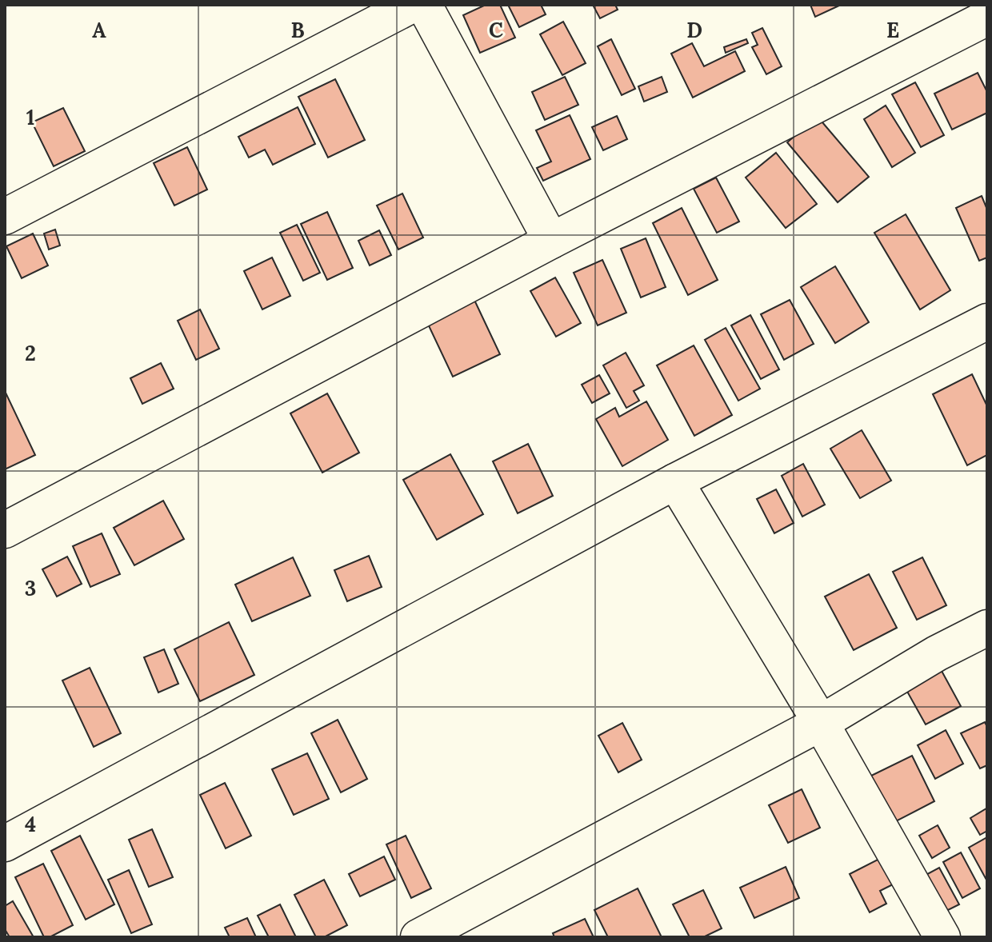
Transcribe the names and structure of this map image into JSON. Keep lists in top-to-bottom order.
{
  "grid": {
    "columns": [
      "A",
      "B",
      "C",
      "D",
      "E"
    ],
    "rows": [
      "1",
      "2",
      "3",
      "4"
    ]
  }
}
